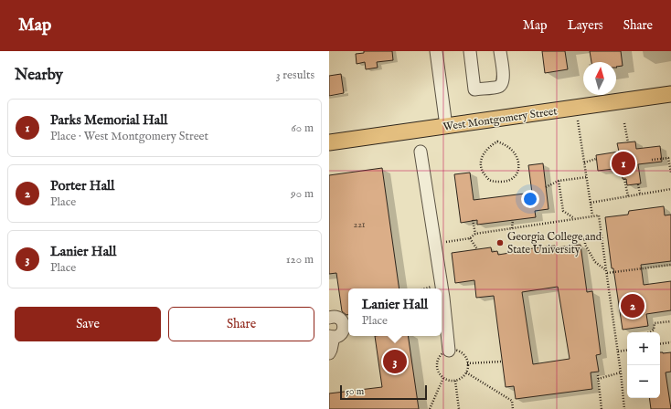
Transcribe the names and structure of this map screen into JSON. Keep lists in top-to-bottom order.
{
  "streets": {
    "main road": ["West Montgomery Street"]
  },
  "places": ["Georgia College and State University"],
  "house_numbers": ["221"],
  "scale_bar": "50 m",
  "north": "top",
  "page": {
    "header": "Map",
    "nav": ["Map", "Layers", "Share"],
    "heading": ["Nearby", "3 results"],
    "list": [
      {
        "mark": "1",
        "name": "Parks Memorial Hall",
        "note": "Place · West Montgomery Street",
        "value": "60 m"
      },
      {
        "mark": "2",
        "name": "Porter Hall",
        "note": "Place",
        "value": "90 m"
      },
      {
        "mark": "3",
        "name": "Lanier Hall",
        "note": "Place",
        "value": "120 m"
      }
    ],
    "pins": ["1", "2", "3"],
    "popup": ["Lanier Hall", "Place"],
    "buttons": ["Save", "Share"],
    "map_buttons": ["+", "−"],
    "scale": "50 m"
  }
}
